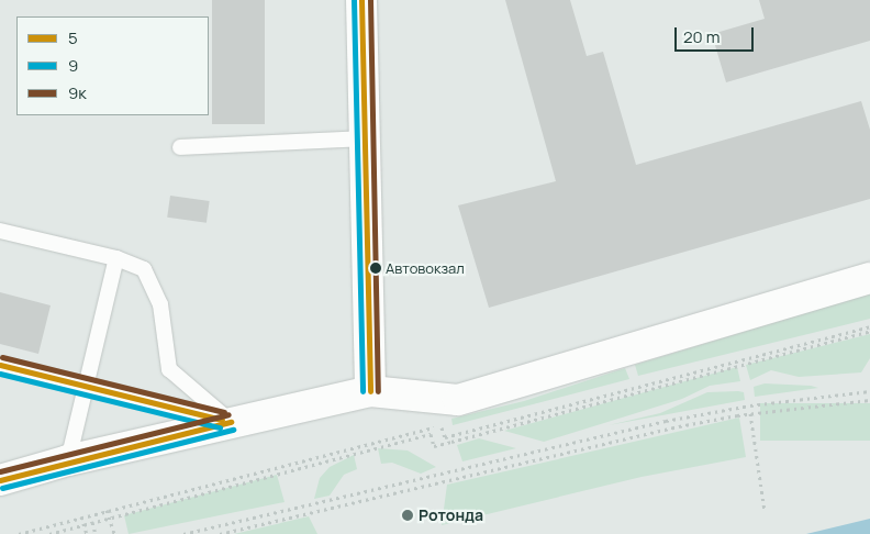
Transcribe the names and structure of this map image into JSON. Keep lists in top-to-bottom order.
{
  "places": ["Автовокзал", "Ротонда"],
  "lines": ["transit line 5", "transit line 9", "transit line 9к"],
  "legend": ["5", "9", "9к"],
  "scale_bar": "20 m"
}
